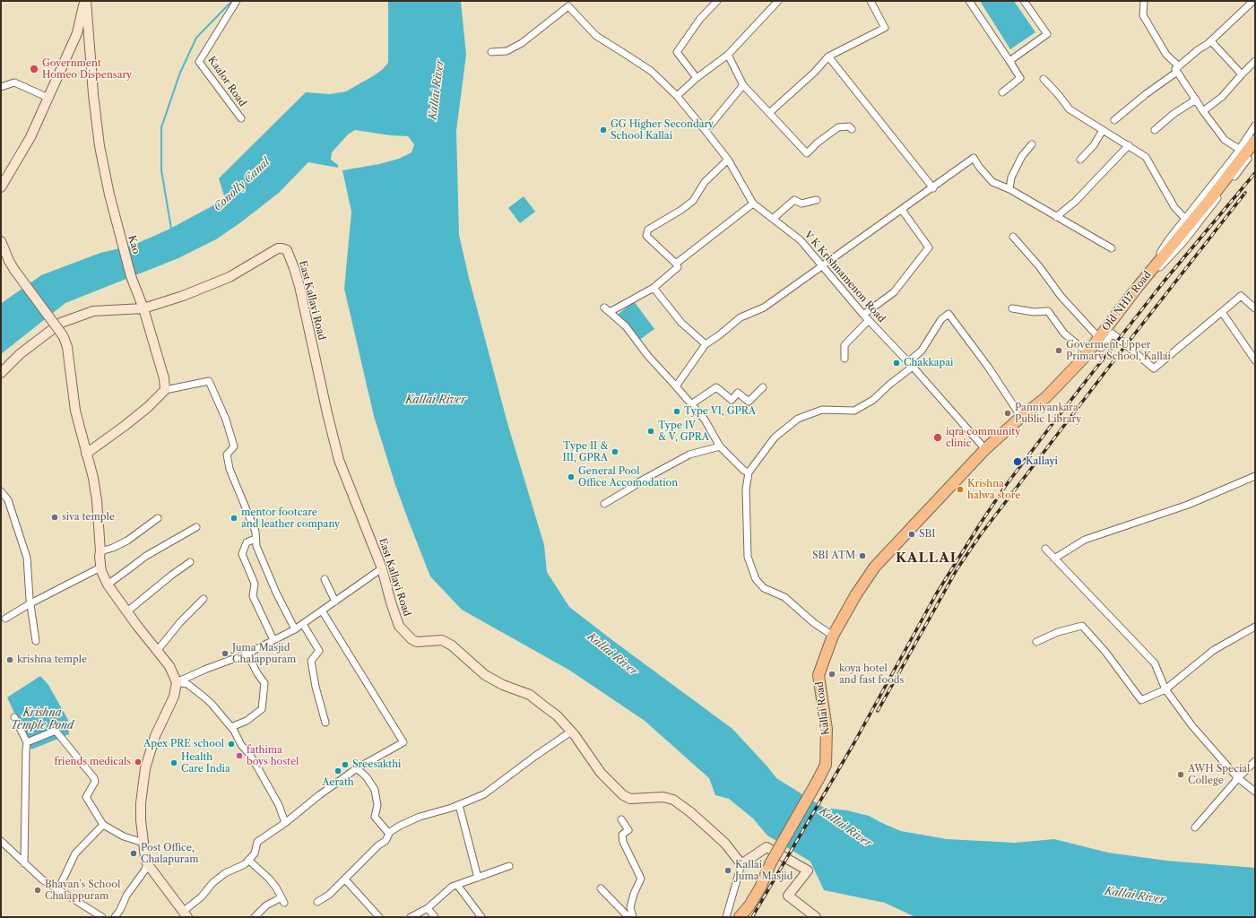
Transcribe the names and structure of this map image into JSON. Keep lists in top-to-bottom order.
{
  "streets": {
    "main road": ["Old NH17 Road", "Kallai Road"],
    "street": [
      "Kaalor Road",
      "Kao",
      "V K Krishnamenon Road",
      "East Kallayi Road"
    ]
  },
  "crossings": [
    ["Kao", "East Kallayi Road"],
    ["V K Krishnamenon Road", "Old NH17 Road"],
    ["V K Krishnamenon Road", "Kallai Road"],
    ["Old NH17 Road", "Kallai Road"]
  ],
  "districts": ["KALLAI"],
  "water": ["Kallai River", "Conolly Canal", "Krishna Temple Pond"],
  "places": [
    "Government Homeo Dispensary",
    "GG Higher Secondary School Kallai",
    "Goverment Upper Primary School, Kallai",
    "Chakkapai",
    "Type VI, GPRA",
    "Panniyankara Public Library",
    "Type IV & V, GPRA",
    "iqra community clinic",
    "Type II & III, GPRA",
    "Kallayi",
    "General Pool Office Accomodation",
    "Krishna halwa store",
    "siva temple",
    "mentor footcare and leather company",
    "SBI",
    "SBI ATM",
    "Juma Masjid Chalappuram",
    "krishna temple",
    "koya hotel and fast foods",
    "Apex PRE school",
    "fathima boys hostel",
    "friends medicals",
    "Health Care India",
    "Sreesakthi",
    "Aerath",
    "AWH Special College",
    "Post Office, Chalapuram",
    "Kallai Juma Masjid",
    "Bhavan's School Chalappuram"
  ]
}
